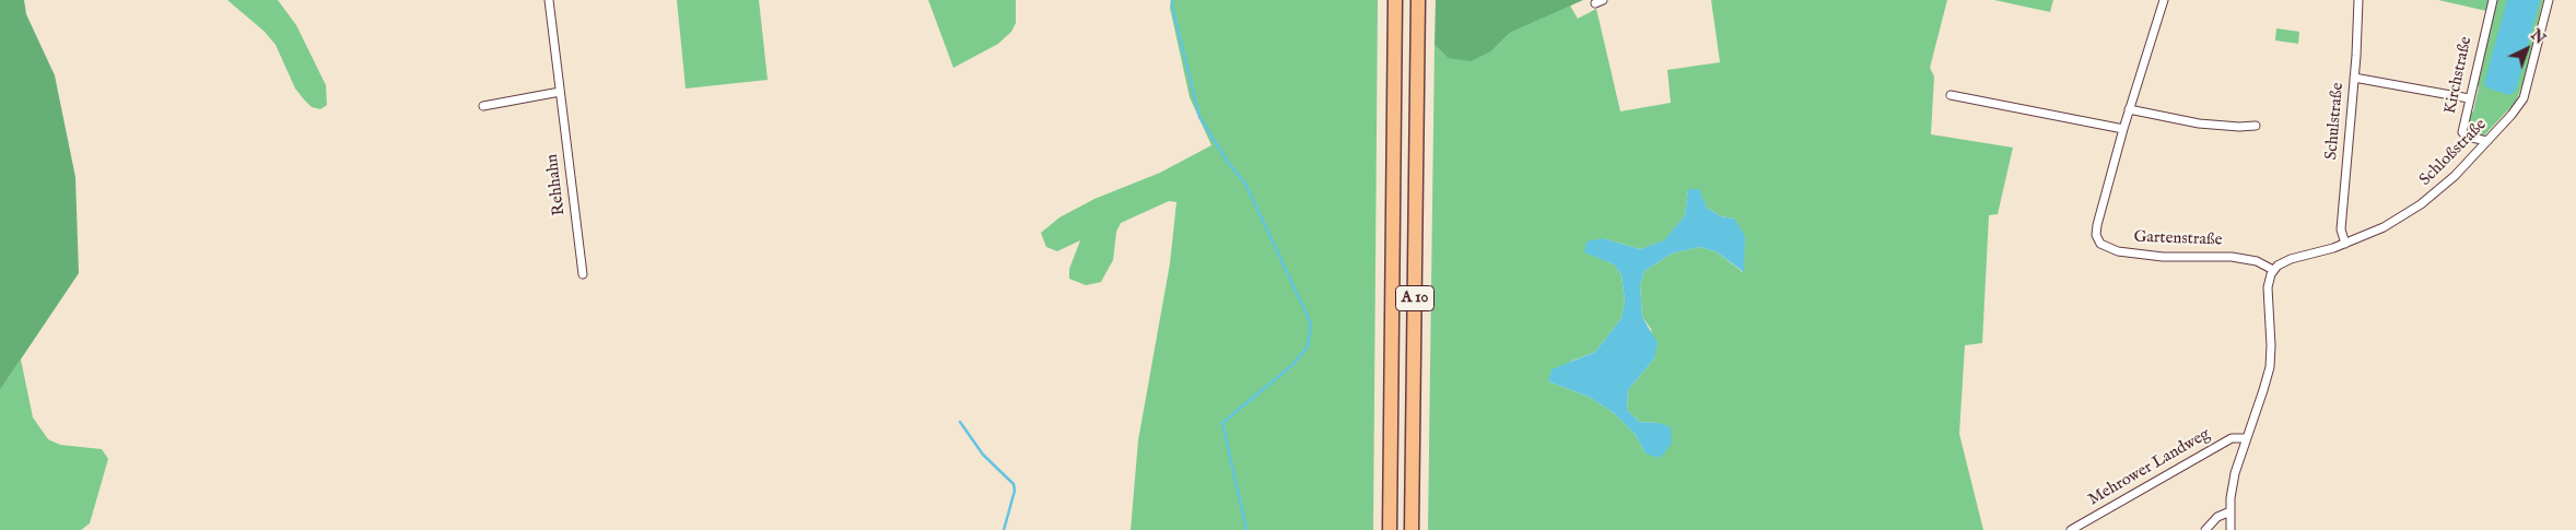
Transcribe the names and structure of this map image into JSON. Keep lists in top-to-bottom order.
{
  "streets": {
    "highway": ["A 10"],
    "street": [
      "Kirchstraße",
      "Schulstraße",
      "Schloßstraße",
      "Rehhahn",
      "Gartenstraße",
      "Mehrower Landweg"
    ]
  },
  "crossings": [
    ["Kirchstraße", "Schloßstraße"],
    ["Schulstraße", "Schloßstraße"],
    ["Schloßstraße", "Gartenstraße"]
  ],
  "north": "top right"
}
